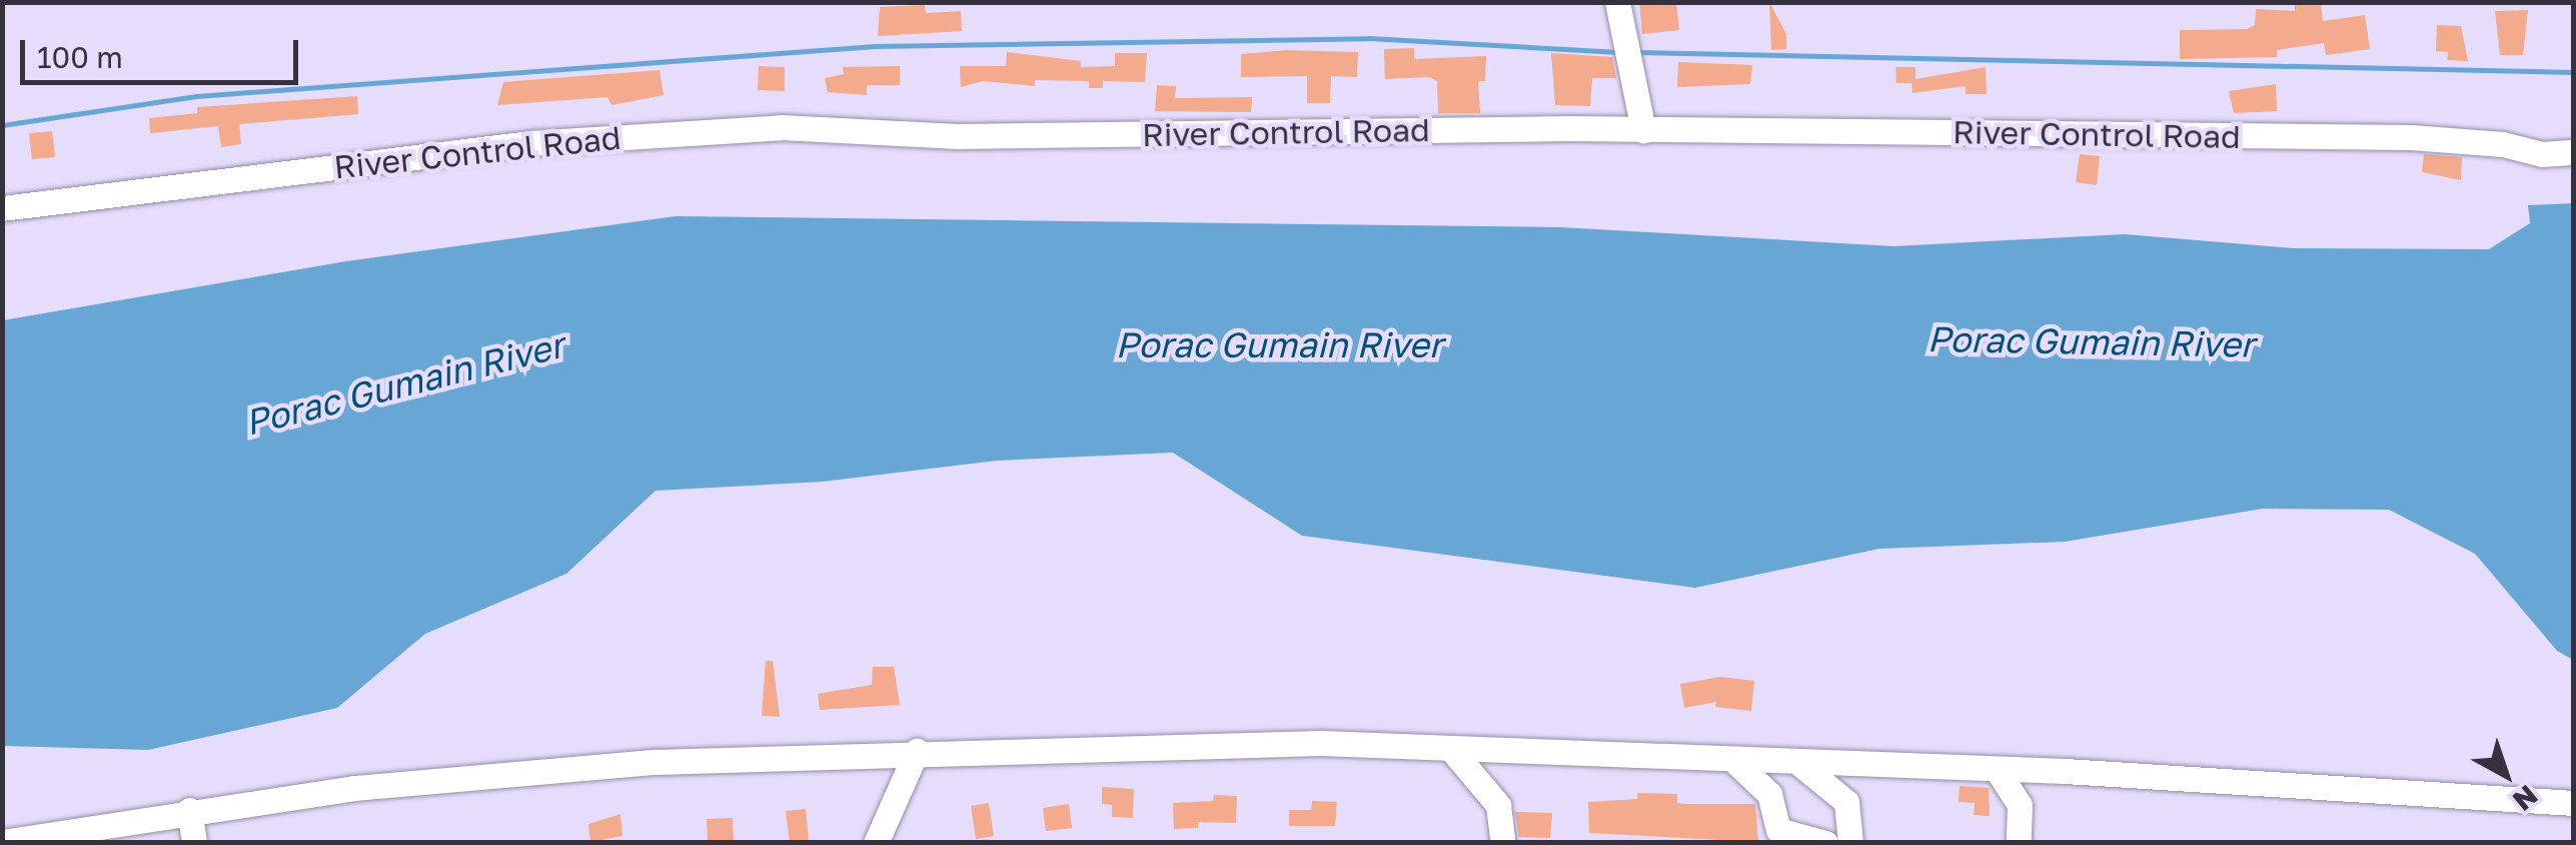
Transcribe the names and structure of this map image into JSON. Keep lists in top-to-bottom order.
{
  "streets": {
    "street": ["River Control Road"]
  },
  "water": ["Porac Gumain River"],
  "scale_bar": "100 m",
  "north": "bottom right"
}
